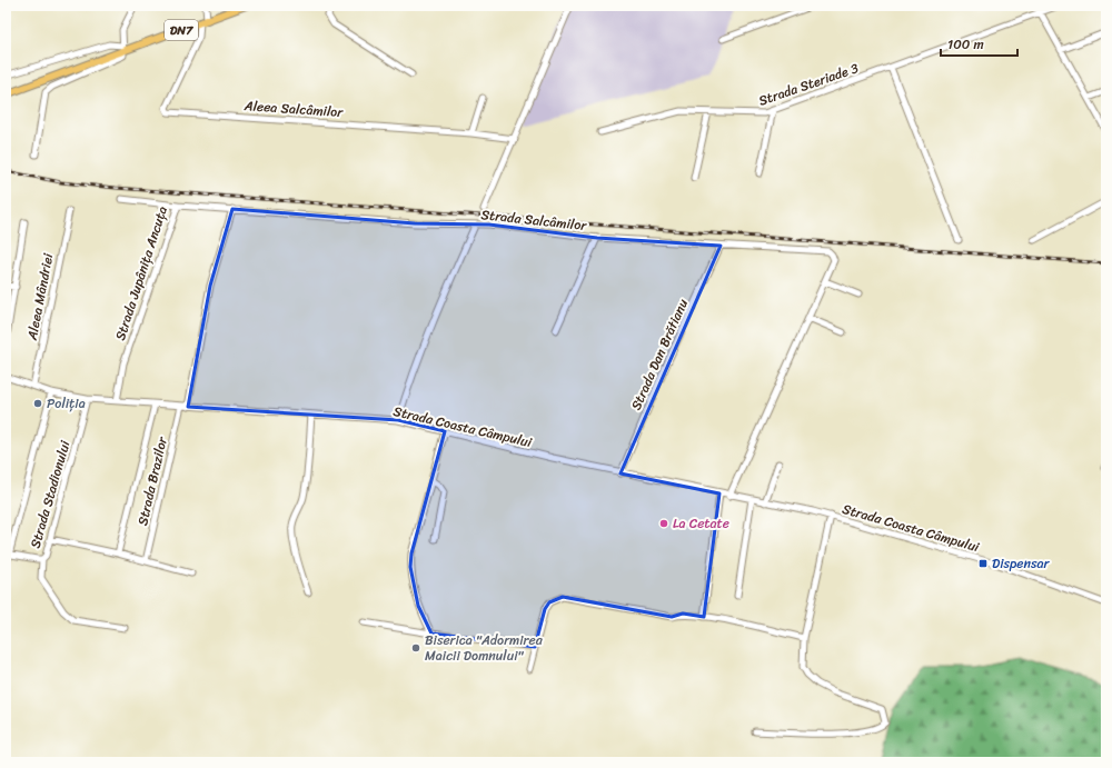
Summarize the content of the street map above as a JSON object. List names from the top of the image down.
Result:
{
  "streets": {
    "main road": ["DN7"],
    "street": [
      "Strada Steriade 3",
      "Aleea Salcâmilor",
      "Strada Salcâmilor",
      "Strada Jupânița Ancuța",
      "Aleea Mândriei",
      "Strada Dan Brătianu",
      "Strada Coasta Câmpului",
      "Strada Brazilor",
      "Strada Stadionului"
    ]
  },
  "crossings": [
    ["DN7", "Aleea Salcâmilor"],
    ["Strada Salcâmilor", "Strada Jupânița Ancuța"],
    ["Strada Salcâmilor", "Strada Dan Brătianu"],
    ["Strada Jupânița Ancuța", "Strada Coasta Câmpului"],
    ["Aleea Mândriei", "Strada Coasta Câmpului"],
    ["Strada Dan Brătianu", "Strada Coasta Câmpului"],
    ["Strada Coasta Câmpului", "Strada Brazilor"],
    ["Strada Coasta Câmpului", "Strada Stadionului"]
  ],
  "places": {
    "other": ["Poliția", "La Cetate", "Biserica \"Adormirea Maicii Domnului\""],
    "transit": ["Dispensar"]
  },
  "scale_bar": "100 m"
}
